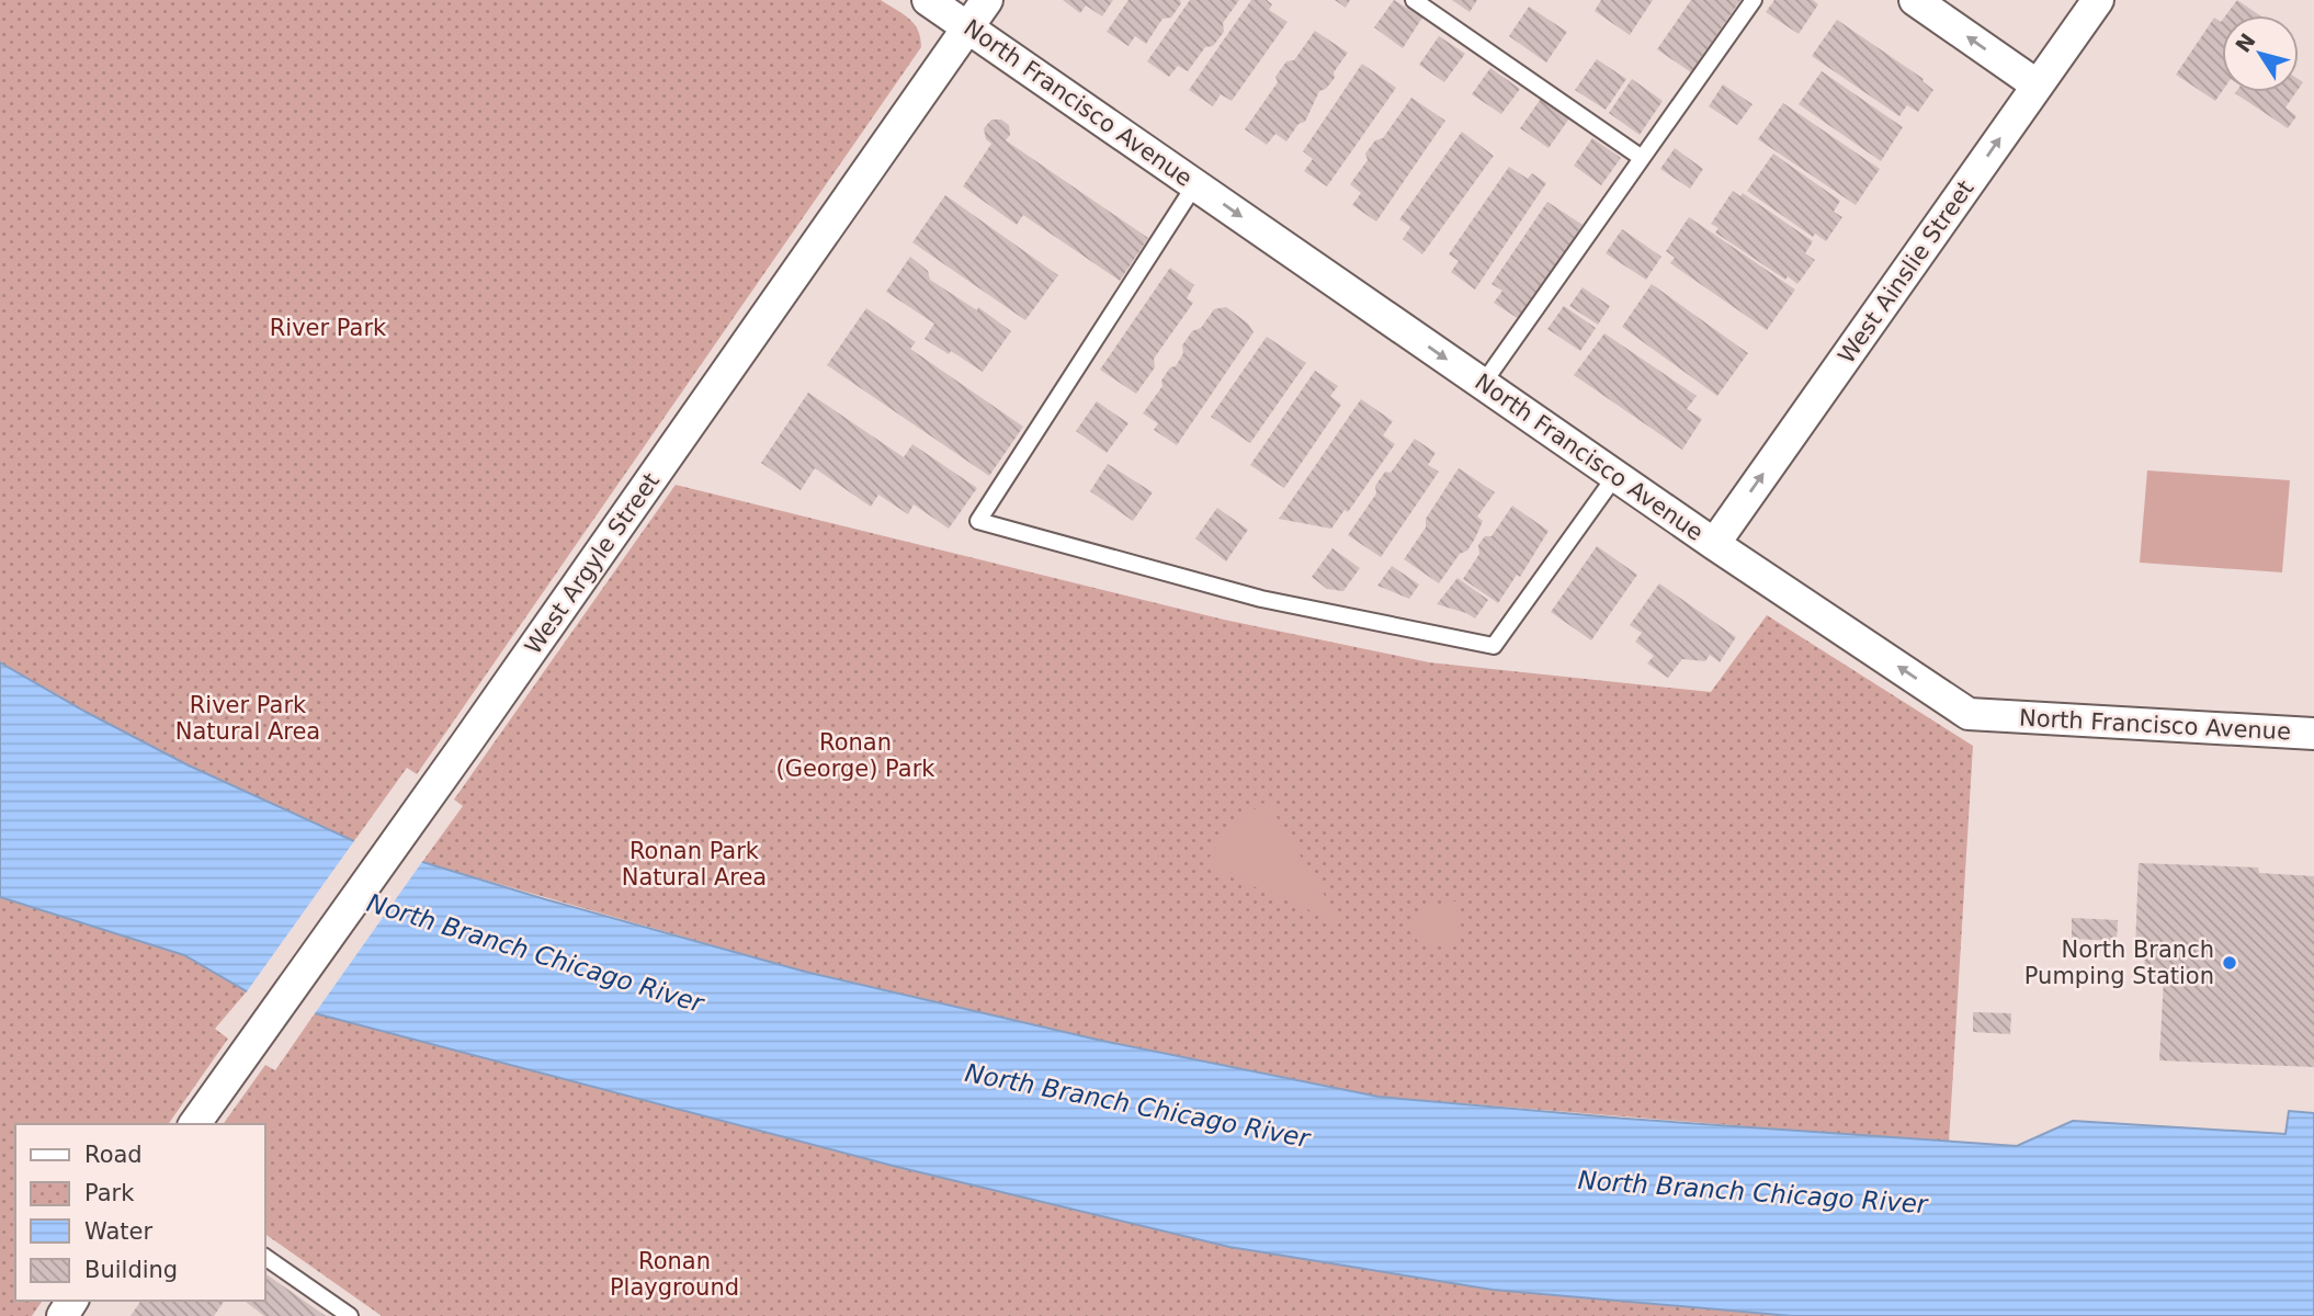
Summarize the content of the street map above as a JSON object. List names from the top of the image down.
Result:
{
  "streets": {
    "street": ["North Francisco Avenue", "West Ainslie Street", "West Argyle Street"]
  },
  "crossings": [
    ["North Francisco Avenue", "West Ainslie Street"],
    ["North Francisco Avenue", "West Argyle Street"]
  ],
  "one_way": ["West Ainslie Street"],
  "water": ["North Branch Chicago River"],
  "parks": [
    "River Park",
    "River Park Natural Area",
    "Ronan (George) Park",
    "Ronan Park Natural Area",
    "Ronan Playground"
  ],
  "places": ["North Branch Pumping Station"],
  "legend": [
    "Road",
    "Park",
    "Water",
    "Building"
  ],
  "north": "top left"
}
